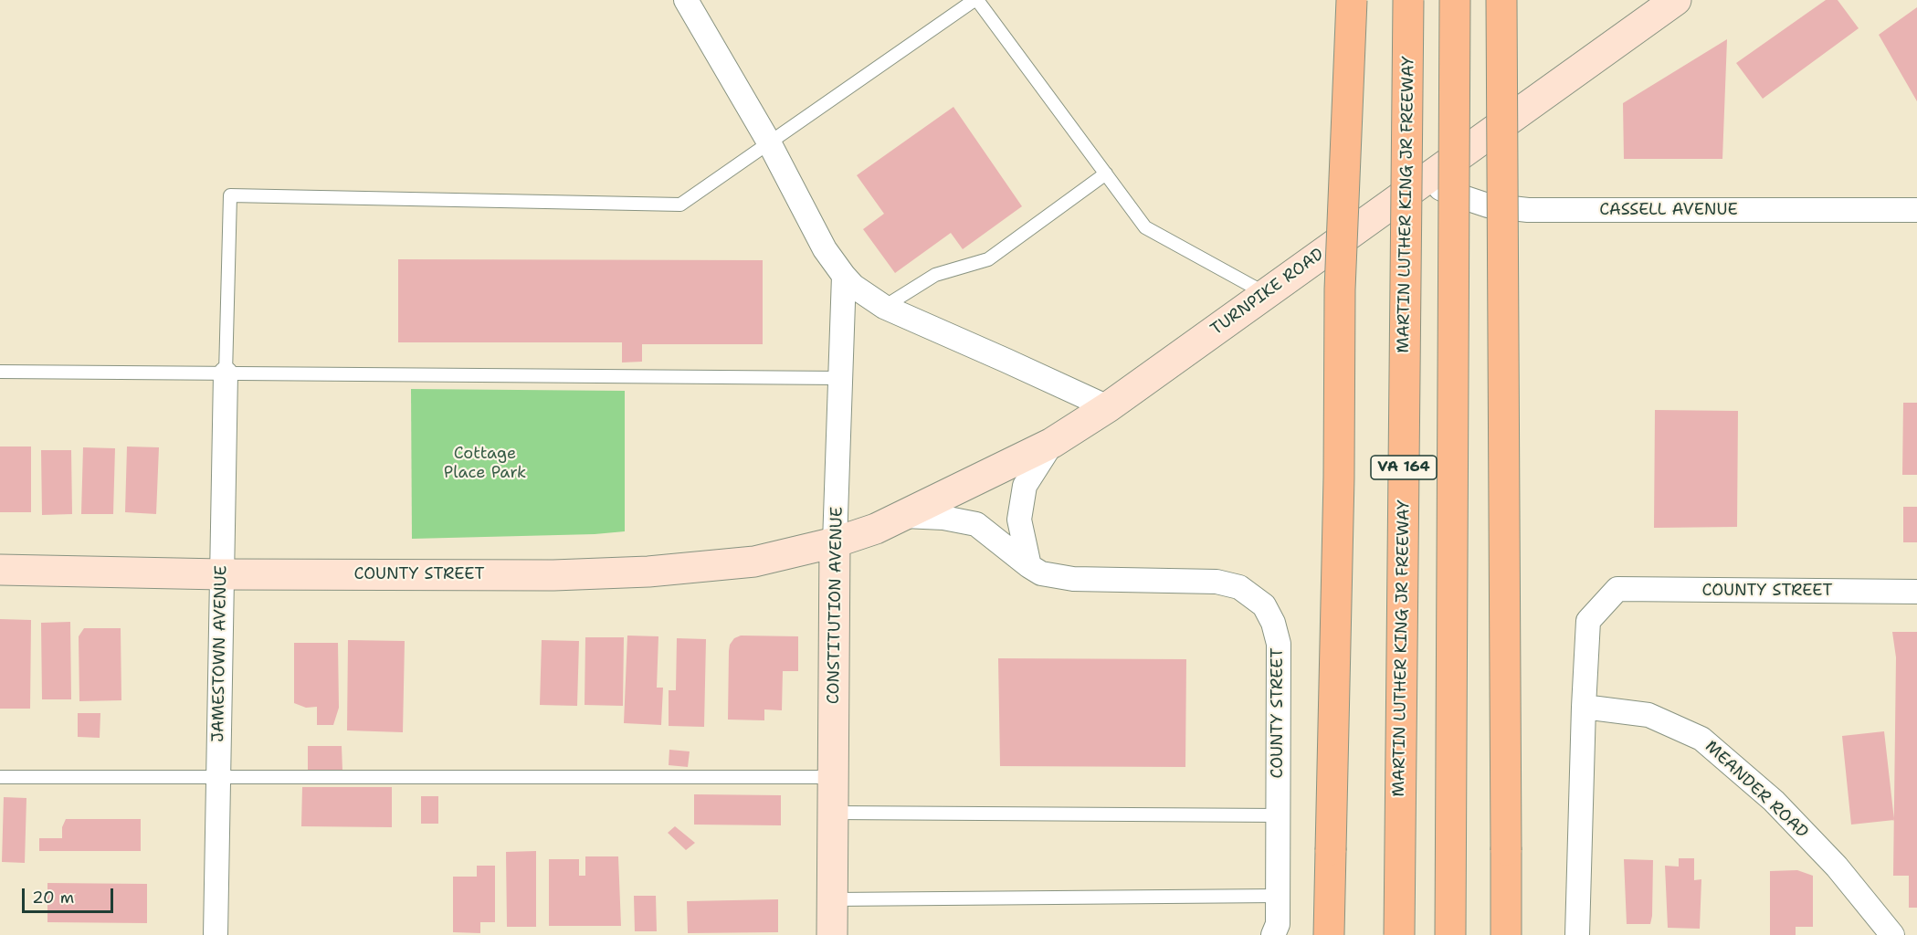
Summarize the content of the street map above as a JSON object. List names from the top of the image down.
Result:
{
  "streets": {
    "highway": ["MARTIN LUTHER KING JR FREEWAY", "VA 164"],
    "street": [
      "CASSELL AVENUE",
      "TURNPIKE ROAD",
      "COUNTY STREET",
      "CONSTITUTION AVENUE",
      "JAMESTOWN AVENUE",
      "MEANDER ROAD"
    ]
  },
  "crossings": [
    ["CASSELL AVENUE", "TURNPIKE ROAD"],
    ["TURNPIKE ROAD", "COUNTY STREET"],
    ["TURNPIKE ROAD", "CONSTITUTION AVENUE"],
    ["COUNTY STREET", "CONSTITUTION AVENUE"],
    ["COUNTY STREET", "JAMESTOWN AVENUE"],
    ["COUNTY STREET", "MEANDER ROAD"]
  ],
  "parks": ["Cottage Place Park"],
  "scale_bar": "20 m"
}
